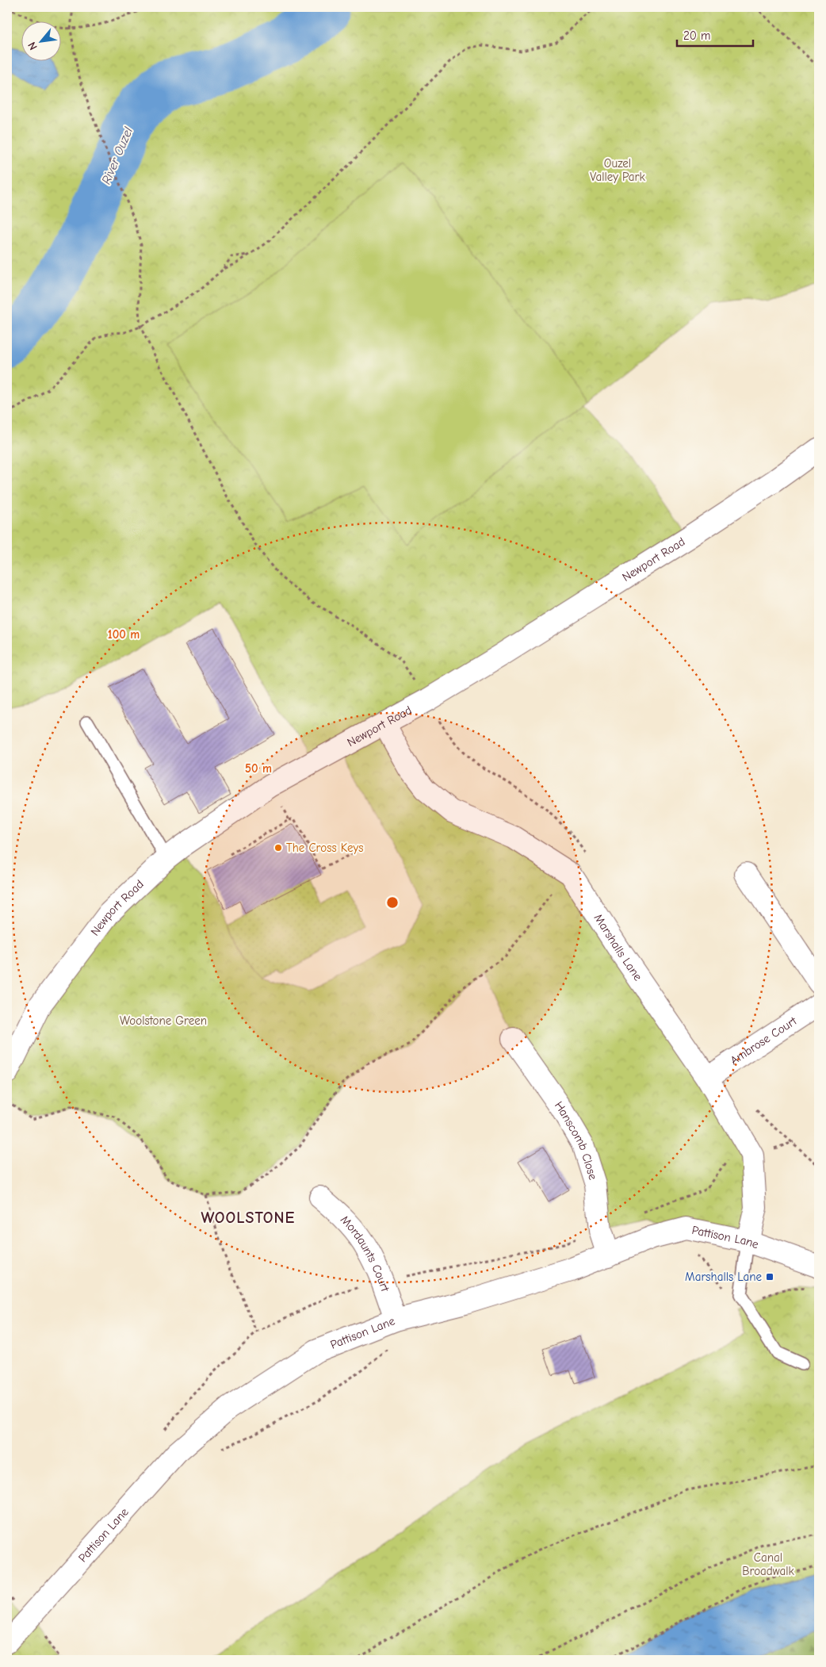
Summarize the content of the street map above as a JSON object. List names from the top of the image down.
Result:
{
  "streets": {
    "street": [
      "Newport Road",
      "Marshalls Lane",
      "Ambrose Court",
      "Hanscomb Close",
      "Pattison Lane",
      "Mordaunts Court"
    ]
  },
  "crossings": [
    ["Newport Road", "Marshalls Lane"],
    ["Marshalls Lane", "Ambrose Court"],
    ["Marshalls Lane", "Pattison Lane"],
    ["Hanscomb Close", "Pattison Lane"],
    ["Pattison Lane", "Mordaunts Court"]
  ],
  "districts": ["WOOLSTONE"],
  "water": ["River Ouzel"],
  "parks": ["Ouzel Valley Park", "Woolstone Green", "Canal Broadwalk"],
  "places": {
    "other": ["The Cross Keys"],
    "transit": ["Marshalls Lane"]
  },
  "scale_bar": "20 m",
  "north": "bottom left",
  "rings": ["100 m", "50 m"]
}
